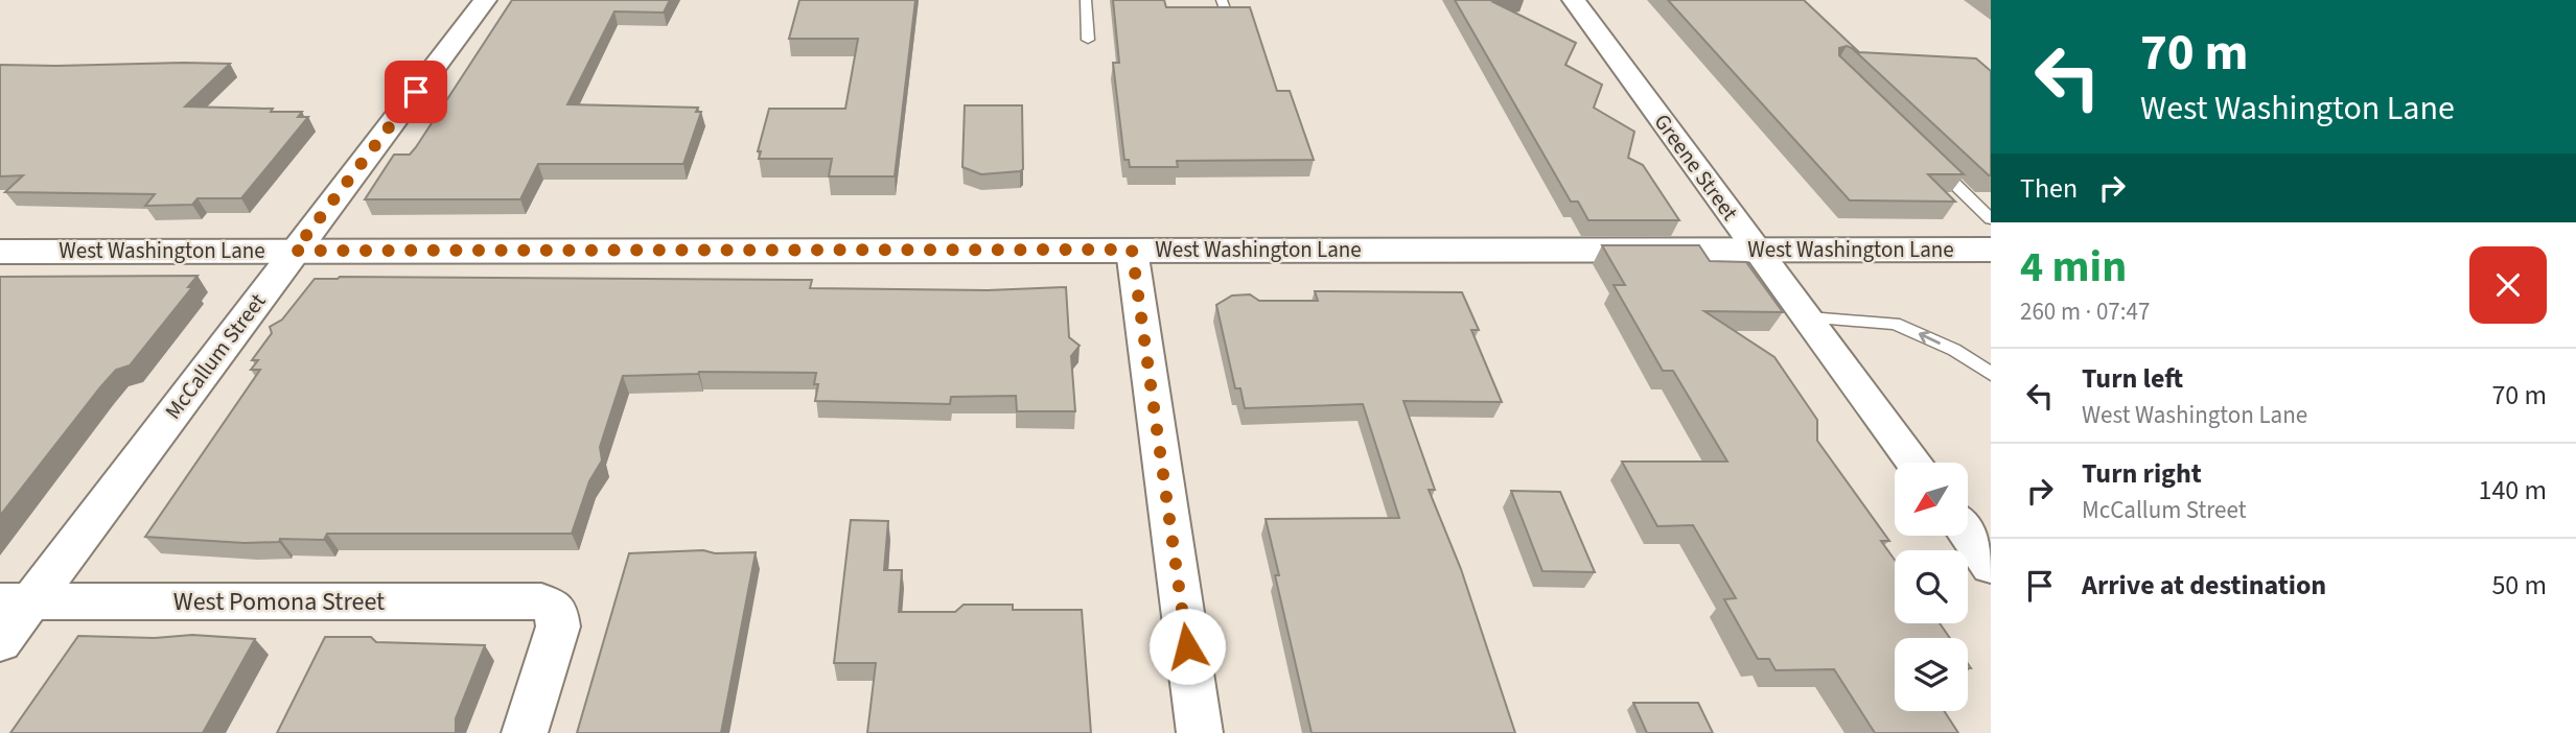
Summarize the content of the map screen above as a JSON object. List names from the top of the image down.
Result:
{
  "streets": {
    "main road": ["West Washington Lane"],
    "street": ["Greene Street", "McCallum Street", "West Pomona Street"]
  },
  "crossings": [
    ["Greene Street", "West Washington Lane"],
    ["West Washington Lane", "McCallum Street"],
    ["McCallum Street", "West Pomona Street"]
  ],
  "north": "bottom left",
  "page": {
    "turn": ["70 m", "West Washington Lane"],
    "then": "Then",
    "heading": ["4 min", "260 m · 07:47"],
    "list": [
      {
        "name": "Turn left",
        "note": "West Washington Lane",
        "value": "70 m"
      },
      {
        "name": "Turn right",
        "note": "McCallum Street",
        "value": "140 m"
      },
      {
        "name": "Arrive at destination",
        "value": "50 m"
      }
    ]
  }
}
